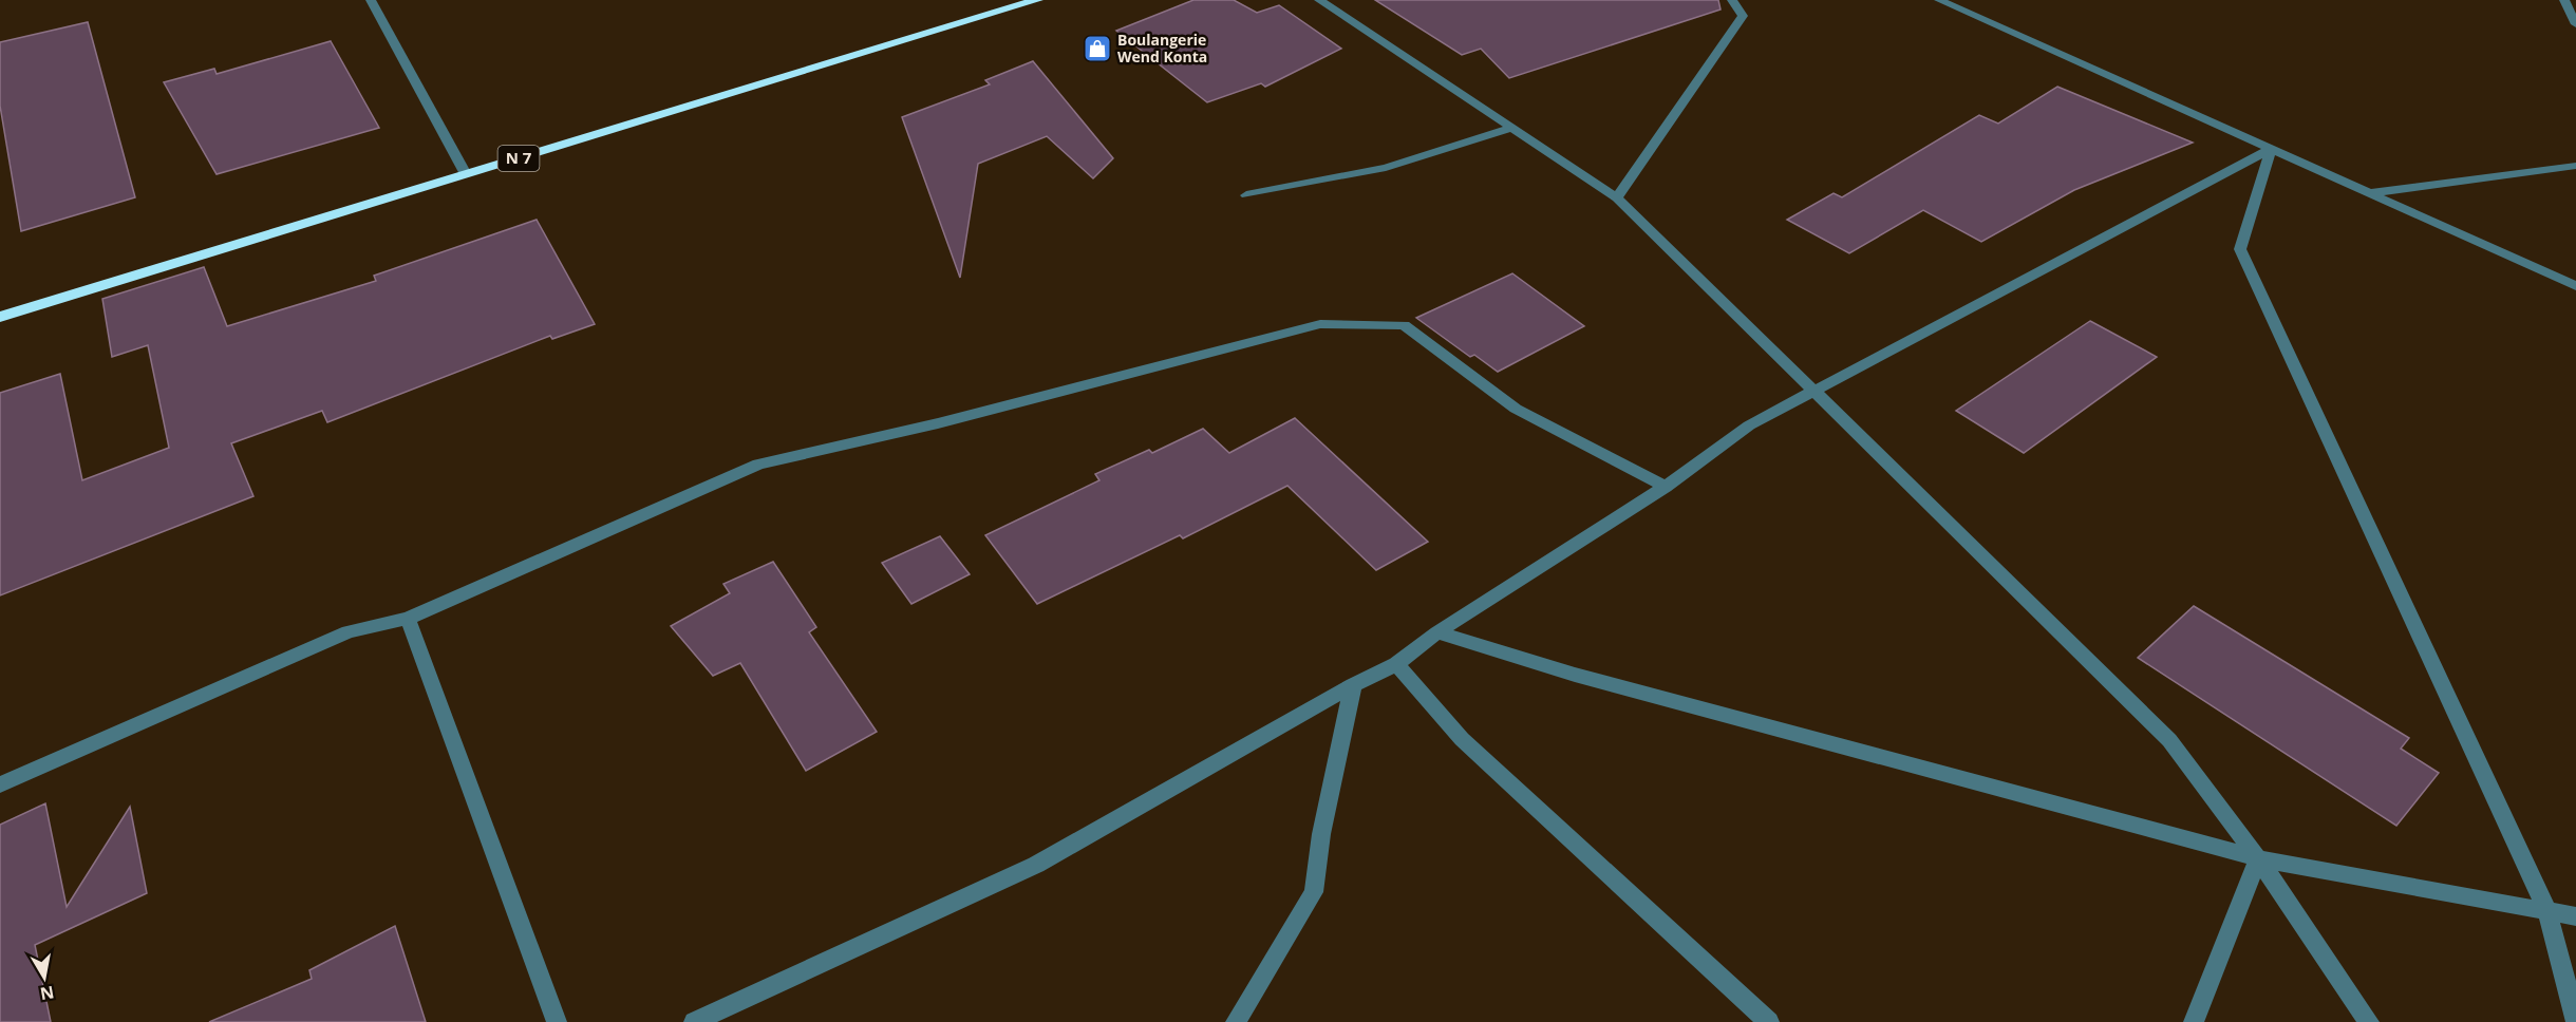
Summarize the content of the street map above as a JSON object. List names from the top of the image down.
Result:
{
  "streets": {
    "highway": ["N 7"]
  },
  "places": {
    "shop": ["Boulangerie Wend Konta"]
  },
  "north": "bottom"
}
